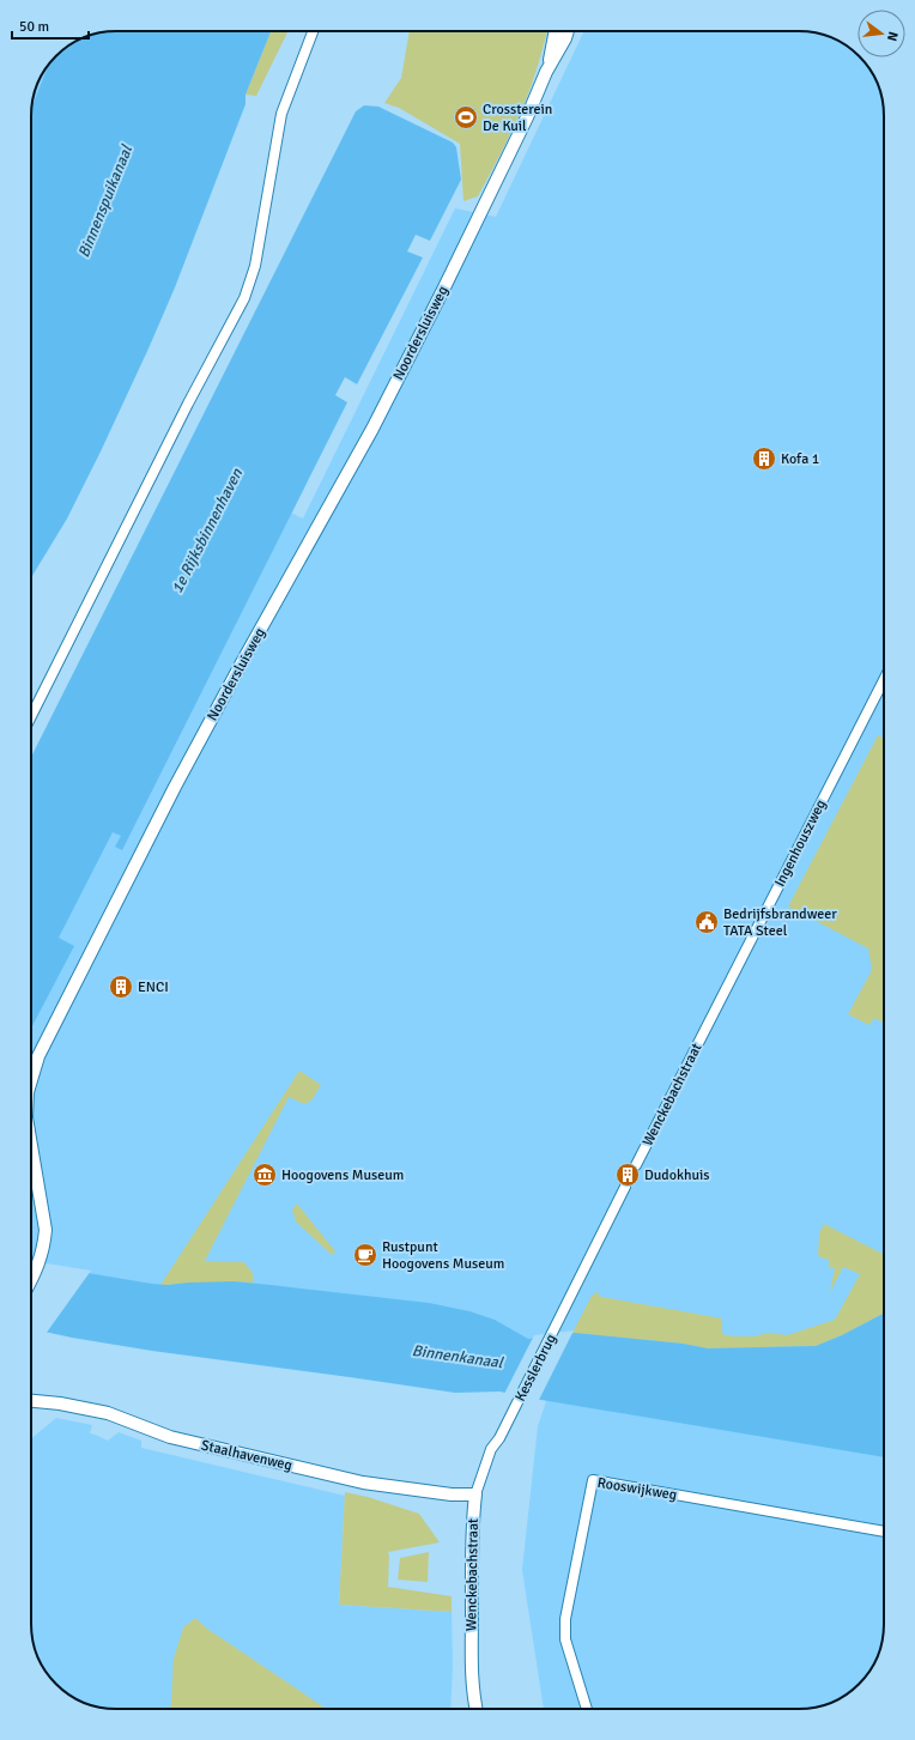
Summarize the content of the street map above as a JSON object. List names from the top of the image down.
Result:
{
  "streets": {
    "street": [
      "Noordersluisweg",
      "Ingenhouszweg",
      "Wenckebachstraat",
      "Kesslerbrug",
      "Staalhavenweg",
      "Rooswijkweg"
    ]
  },
  "crossings": [
    ["Ingenhouszweg", "Wenckebachstraat"],
    ["Wenckebachstraat", "Kesslerbrug"],
    ["Wenckebachstraat", "Staalhavenweg"]
  ],
  "water": ["Binnenspuikanaal", "1e Rijksbinnenhaven", "Binnenkanaal"],
  "places": {
    "sports": ["Crossterein De Kuil"],
    "building": ["Kofa 1", "ENCI", "Dudokhuis"],
    "public building": ["Bedrijfsbrandweer TATA Steel"],
    "museum": ["Hoogovens Museum"],
    "cafe": ["Rustpunt Hoogovens Museum"]
  },
  "scale_bar": "50 m",
  "north": "right"
}
